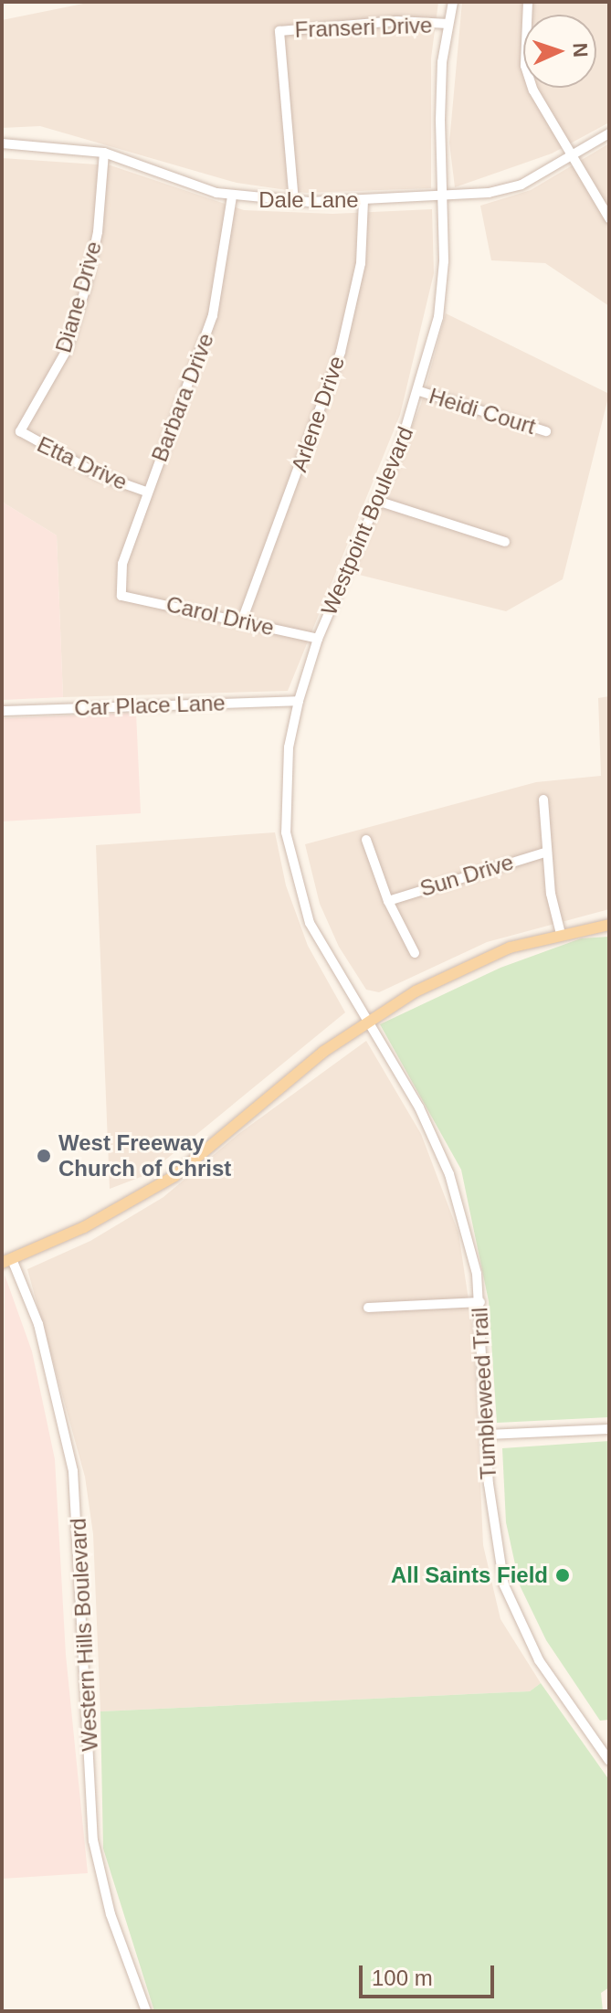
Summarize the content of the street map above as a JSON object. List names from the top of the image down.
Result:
{
  "streets": {
    "street": [
      "Franseri Drive",
      "Dale Lane",
      "Diane Drive",
      "Barbara Drive",
      "Heidi Court",
      "Arlene Drive",
      "Etta Drive",
      "Westpoint Boulevard",
      "Carol Drive",
      "Car Place Lane",
      "Sun Drive",
      "Tumbleweed Trail",
      "Western Hills Boulevard"
    ]
  },
  "crossings": [
    ["Franseri Drive", "Dale Lane"],
    ["Franseri Drive", "Westpoint Boulevard"],
    ["Dale Lane", "Diane Drive"],
    ["Dale Lane", "Barbara Drive"],
    ["Dale Lane", "Arlene Drive"],
    ["Dale Lane", "Westpoint Boulevard"],
    ["Diane Drive", "Etta Drive"],
    ["Barbara Drive", "Etta Drive"],
    ["Barbara Drive", "Carol Drive"],
    ["Heidi Court", "Westpoint Boulevard"],
    ["Arlene Drive", "Carol Drive"],
    ["Westpoint Boulevard", "Carol Drive"],
    ["Westpoint Boulevard", "Car Place Lane"],
    ["Westpoint Boulevard", "Tumbleweed Trail"]
  ],
  "places": ["West Freeway Church of Christ", "All Saints Field"],
  "scale_bar": "100 m",
  "north": "right"
}
